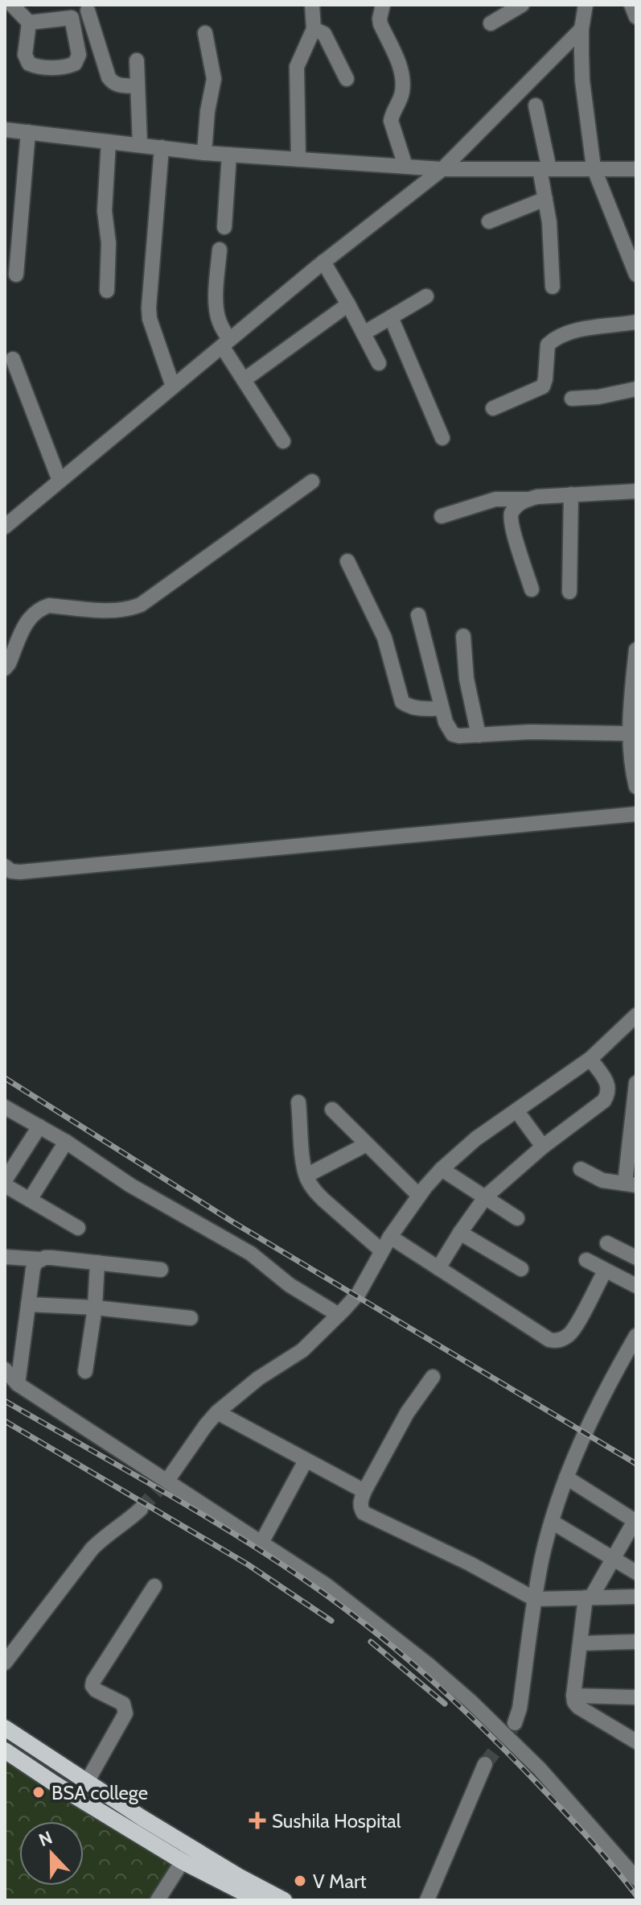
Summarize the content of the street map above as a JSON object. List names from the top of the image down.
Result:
{
  "places": {
    "other": ["BSA college", "V Mart"],
    "health": ["Sushila Hospital"]
  },
  "north": "top"
}
